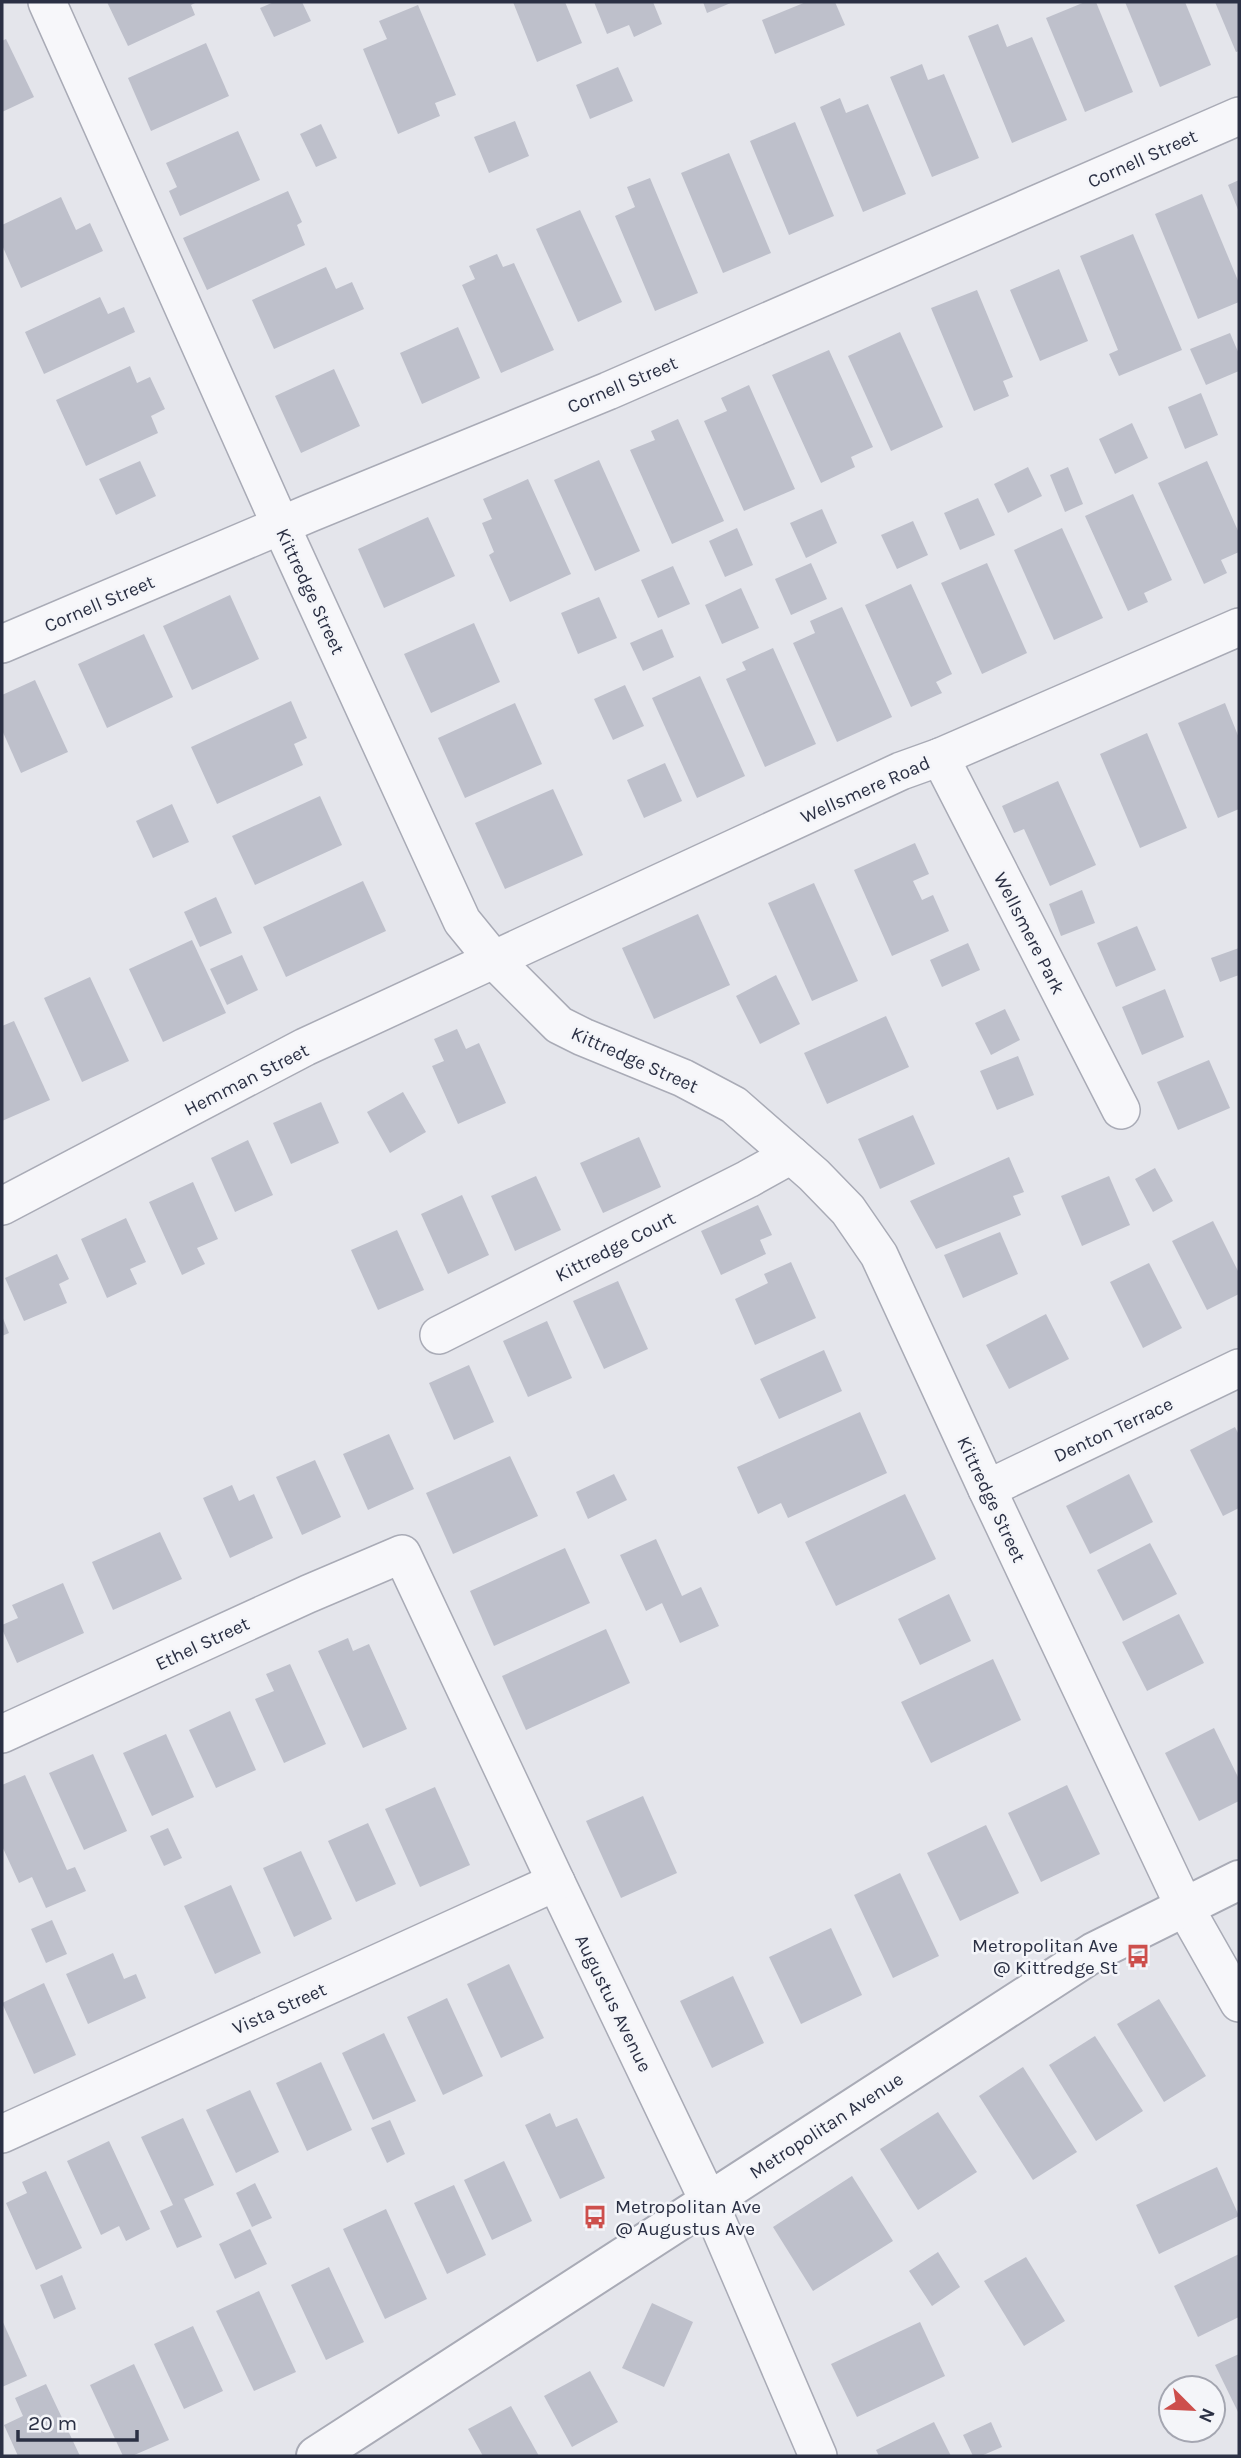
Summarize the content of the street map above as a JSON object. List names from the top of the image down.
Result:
{
  "streets": {
    "street": [
      "Cornell Street",
      "Kittredge Street",
      "Wellsmere Road",
      "Wellsmere Park",
      "Hemman Street",
      "Kittredge Court",
      "Denton Terrace",
      "Ethel Street",
      "Augustus Avenue",
      "Vista Street",
      "Metropolitan Avenue"
    ]
  },
  "crossings": [
    ["Cornell Street", "Kittredge Street"],
    ["Kittredge Street", "Wellsmere Road"],
    ["Kittredge Street", "Hemman Street"],
    ["Kittredge Street", "Kittredge Court"],
    ["Kittredge Street", "Denton Terrace"],
    ["Kittredge Street", "Metropolitan Avenue"],
    ["Wellsmere Road", "Wellsmere Park"],
    ["Wellsmere Road", "Hemman Street"],
    ["Ethel Street", "Augustus Avenue"],
    ["Augustus Avenue", "Vista Street"],
    ["Augustus Avenue", "Metropolitan Avenue"]
  ],
  "places": {
    "bus stop": ["Metropolitan Ave @ Kittredge St", "Metropolitan Ave @ Augustus Ave"]
  },
  "scale_bar": "20 m",
  "north": "bottom right"
}
